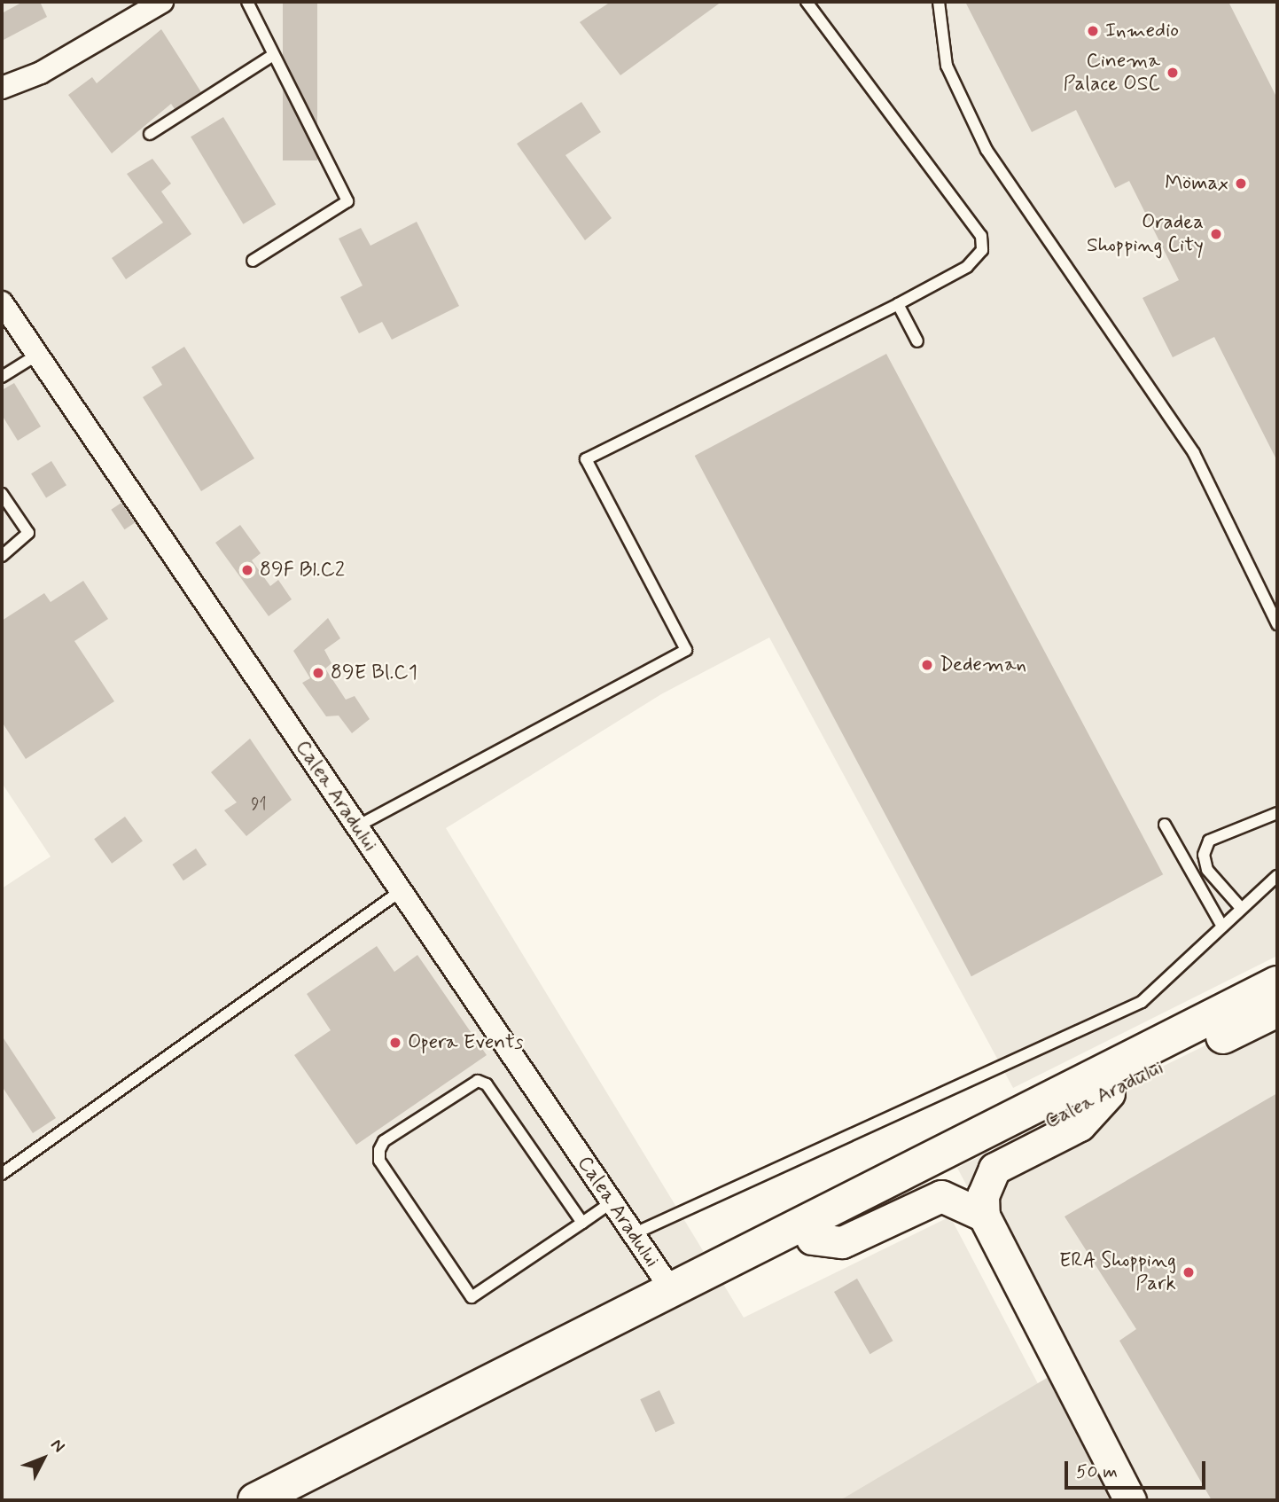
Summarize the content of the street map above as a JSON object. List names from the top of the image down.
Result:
{
  "streets": {
    "highway": ["Calea Aradului"]
  },
  "places": [
    "Inmedio",
    "Cinema Palace OSC",
    "Mömax",
    "Oradea Shopping City",
    "89F Bl.C2",
    "Dedeman",
    "89E Bl.C1",
    "Opera Events",
    "ERA Shopping Park"
  ],
  "house_numbers": ["91"],
  "scale_bar": "50 m",
  "north": "top right"
}
